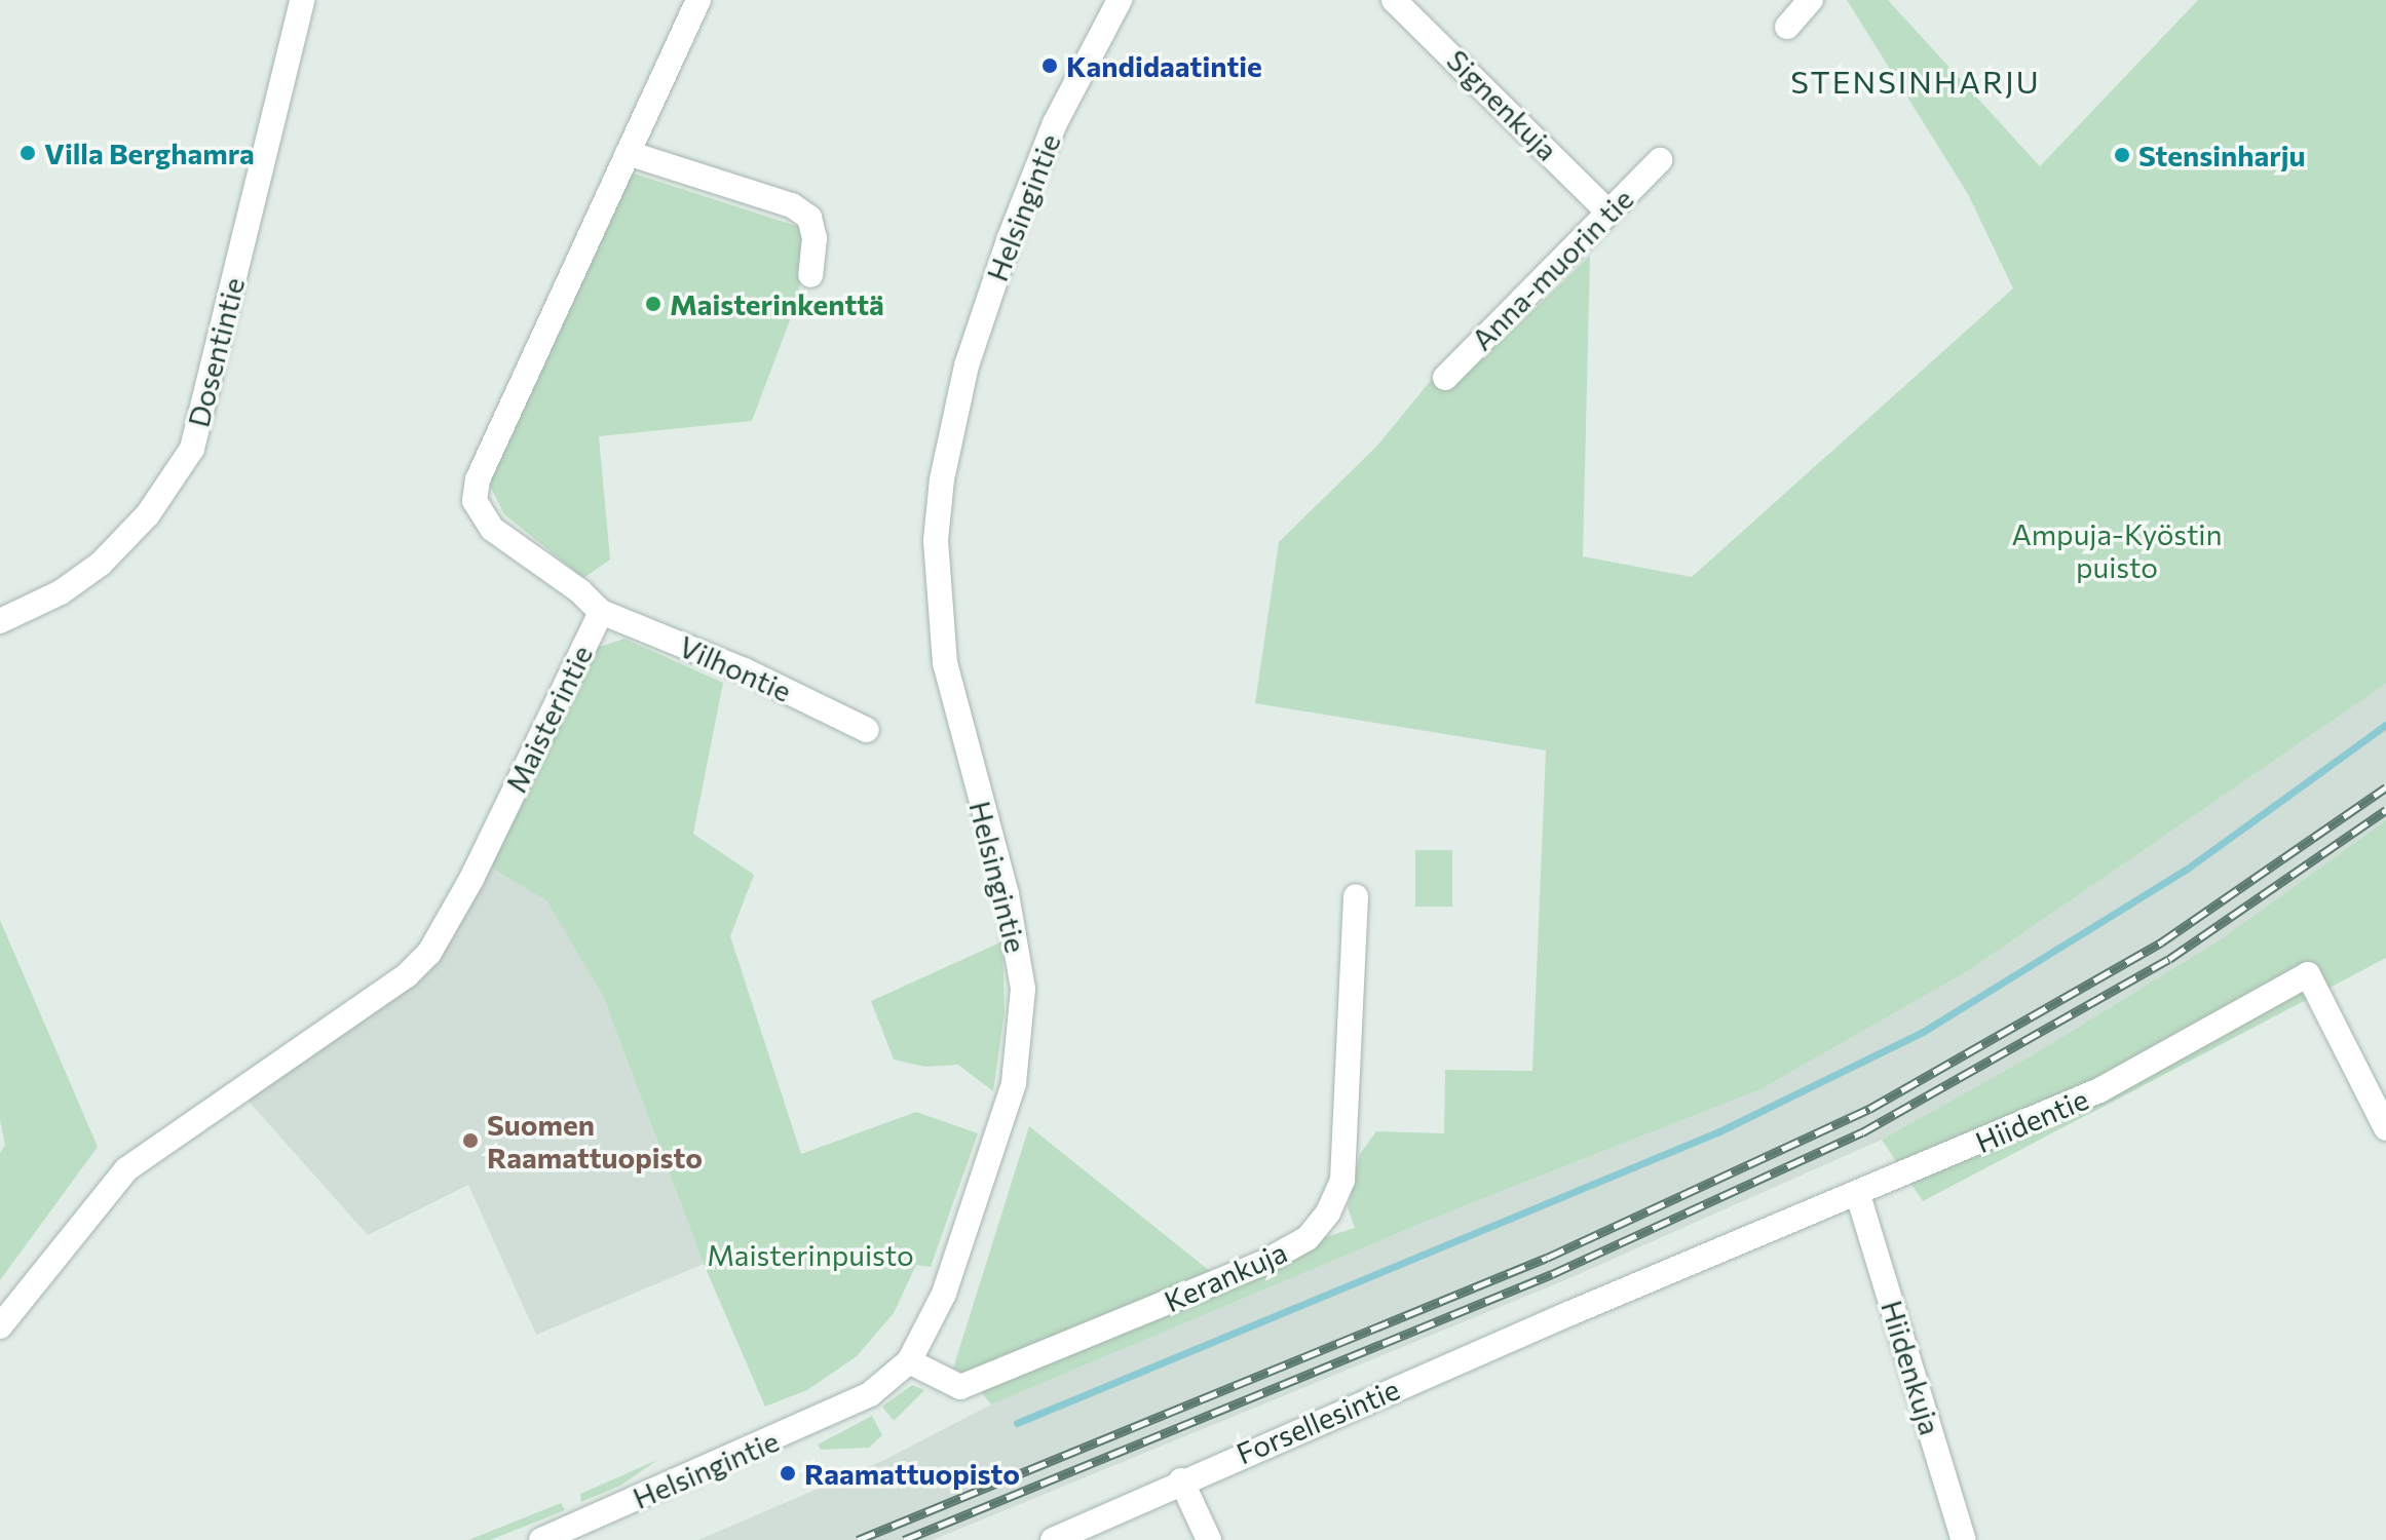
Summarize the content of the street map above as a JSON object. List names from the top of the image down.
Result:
{
  "streets": {
    "street": [
      "Signenkuja",
      "Helsingintie",
      "Anna-muorin tie",
      "Dosentintie",
      "Vilhontie",
      "Maisterintie",
      "Hiidentie",
      "Kerankuja",
      "Hiidenkuja",
      "Forsellesintie"
    ]
  },
  "crossings": [
    ["Signenkuja", "Anna-muorin tie"],
    ["Helsingintie", "Kerankuja"],
    ["Vilhontie", "Maisterintie"],
    ["Hiidentie", "Hiidenkuja"],
    ["Hiidentie", "Forsellesintie"]
  ],
  "districts": ["STENSINHARJU"],
  "parks": ["Ampuja-Kyöstin puisto", "Maisterinpuisto"],
  "places": [
    "Kandidaatintie",
    "Villa Berghamra",
    "Stensinharju",
    "Maisterinkenttä",
    "Suomen Raamattuopisto",
    "Raamattuopisto"
  ]
}
